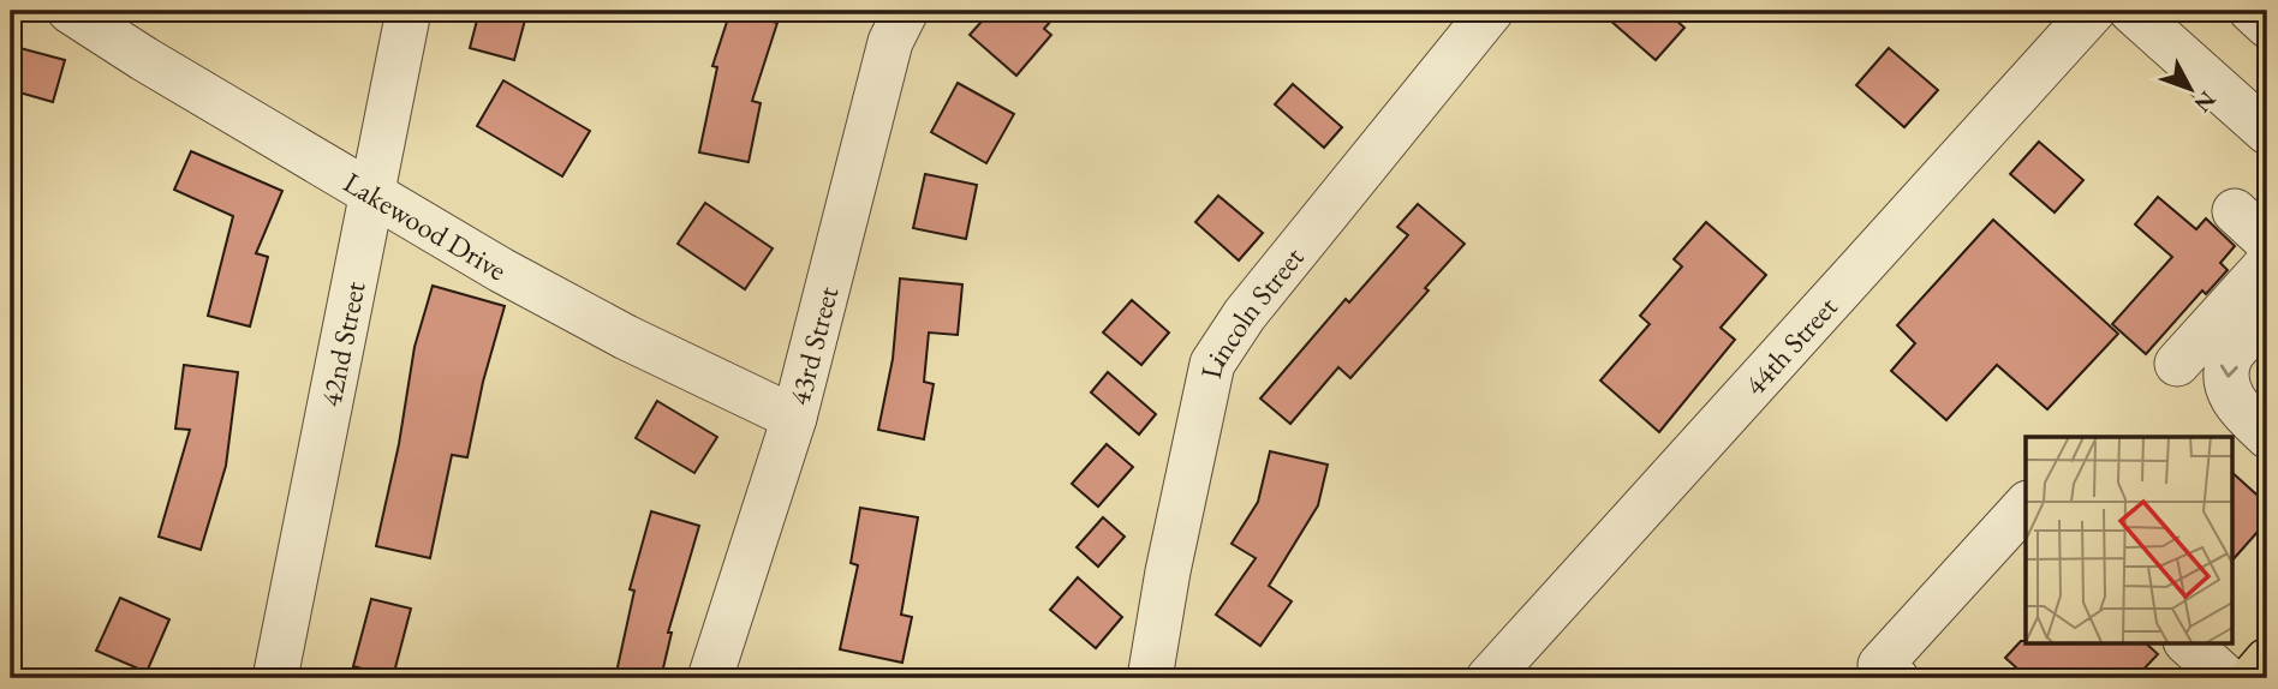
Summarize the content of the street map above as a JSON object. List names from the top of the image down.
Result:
{
  "streets": {
    "street": [
      "Lakewood Drive",
      "Lincoln Street",
      "42nd Street",
      "44th Street",
      "43rd Street"
    ]
  },
  "crossings": [
    ["Lakewood Drive", "42nd Street"],
    ["Lakewood Drive", "43rd Street"]
  ],
  "north": "bottom right"
}
